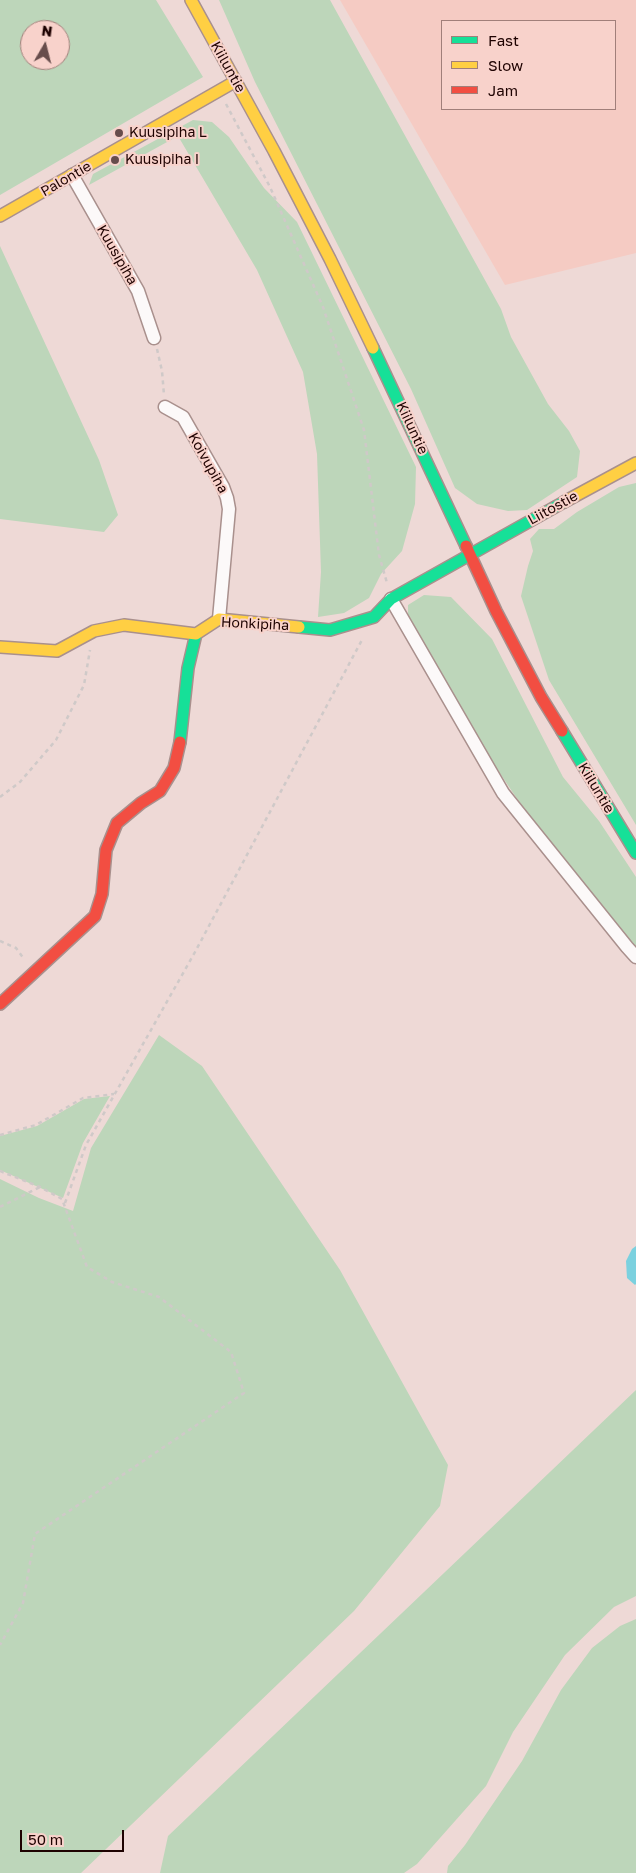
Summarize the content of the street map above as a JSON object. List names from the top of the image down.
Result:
{
  "streets": {
    "street": [
      "Kiiluntie",
      "Palontie",
      "Kuusipiha",
      "Koivupiha",
      "Liitostie",
      "Honkipiha"
    ]
  },
  "crossings": [
    ["Kiiluntie", "Palontie"],
    ["Kiiluntie", "Liitostie"],
    ["Palontie", "Kuusipiha"],
    ["Koivupiha", "Honkipiha"]
  ],
  "places": ["Kuusipiha L", "Kuusipiha I"],
  "legend": ["Fast", "Slow", "Jam"],
  "scale_bar": "50 m",
  "north": "top"
}
